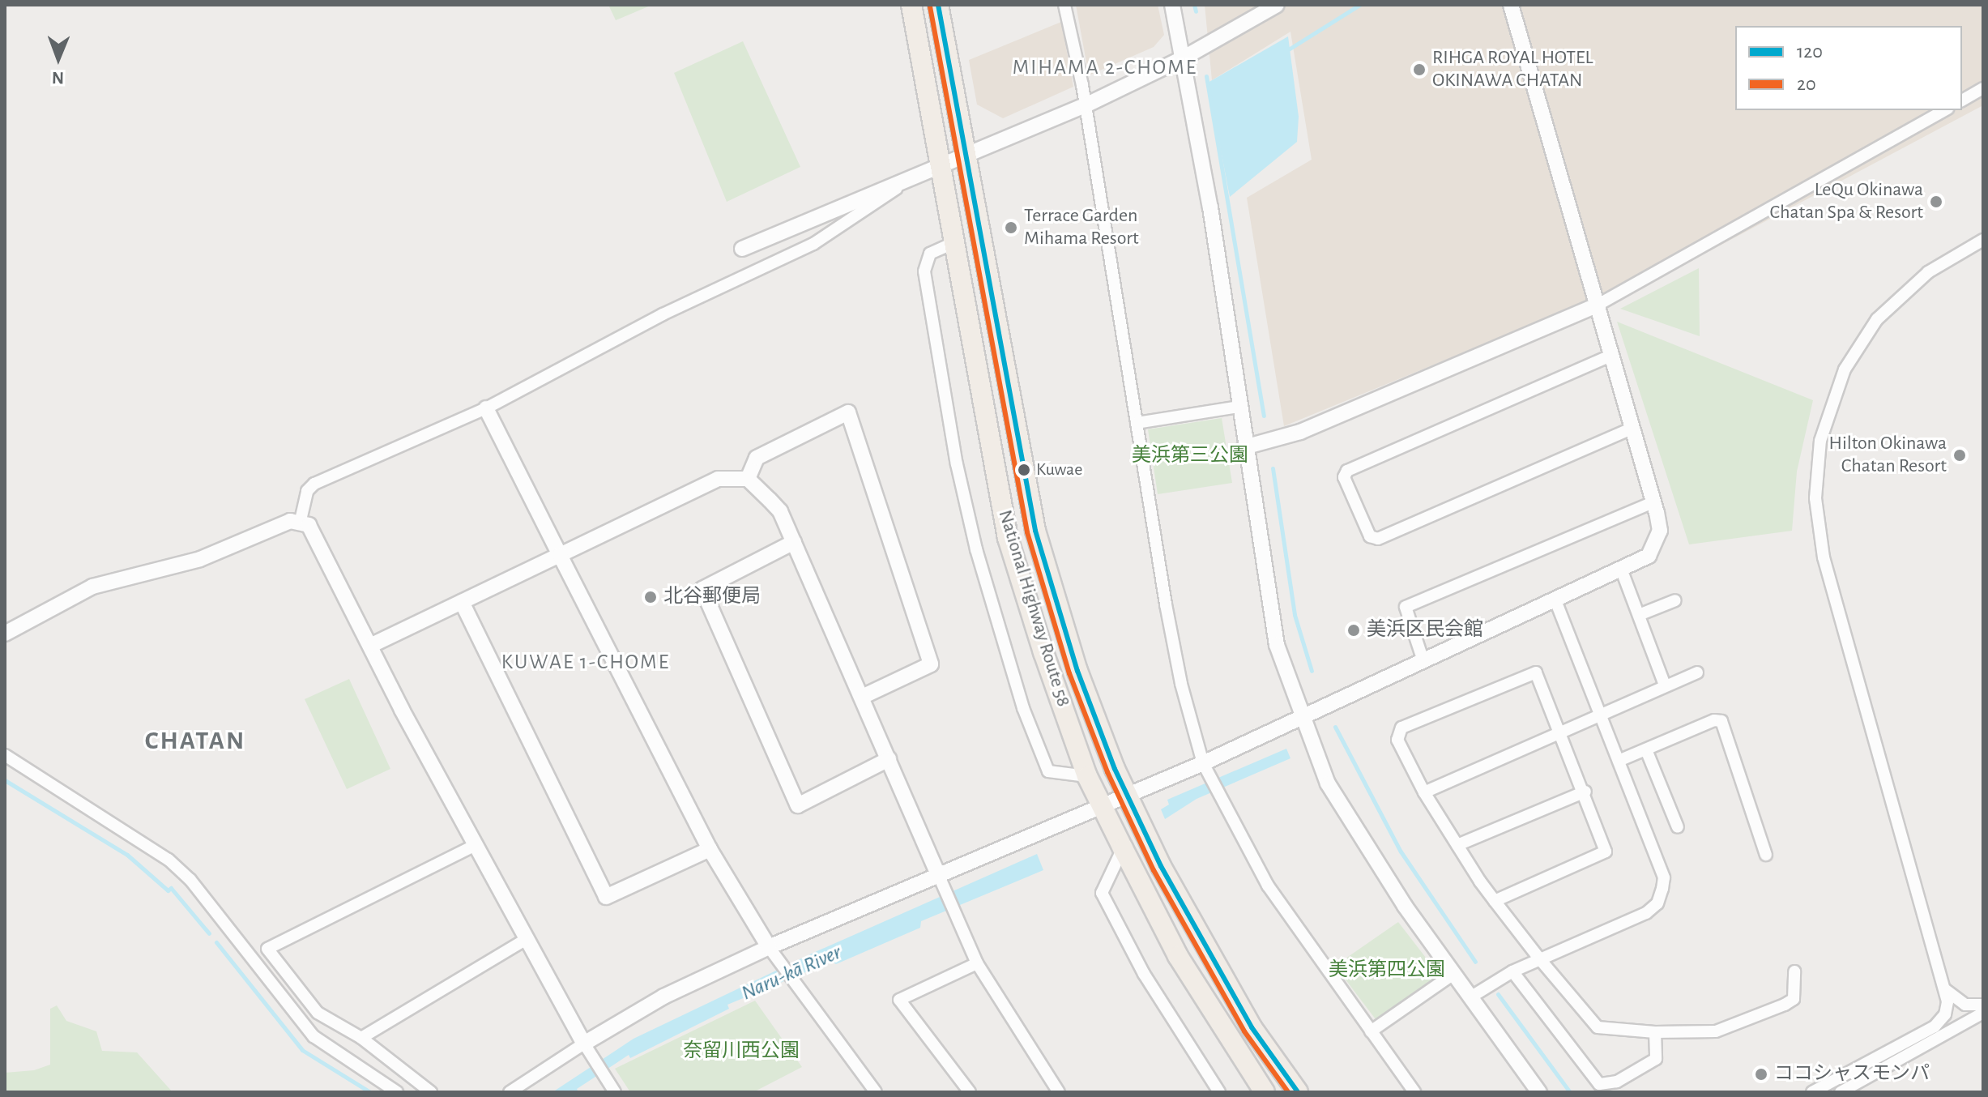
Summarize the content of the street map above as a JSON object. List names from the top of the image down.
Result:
{
  "streets": {
    "highway": ["National Highway Route 58"]
  },
  "districts": ["MIHAMA 2-CHOME", "KUWAE 1-CHOME", "CHATAN"],
  "water": ["Naru-kā River"],
  "parks": ["美浜第三公園", "美浜第四公園", "奈留川西公園"],
  "places": [
    "RIHGA ROYAL HOTEL OKINAWA CHATAN",
    "LeQu Okinawa Chatan Spa & Resort",
    "Terrace Garden Mihama Resort",
    "Hilton Okinawa Chatan Resort",
    "Kuwae",
    "北谷郵便局",
    "美浜区民会館",
    "ココシャスモンパ"
  ],
  "lines": ["transit line 120", "transit line 20"],
  "legend": ["120", "20"],
  "north": "bottom"
}
